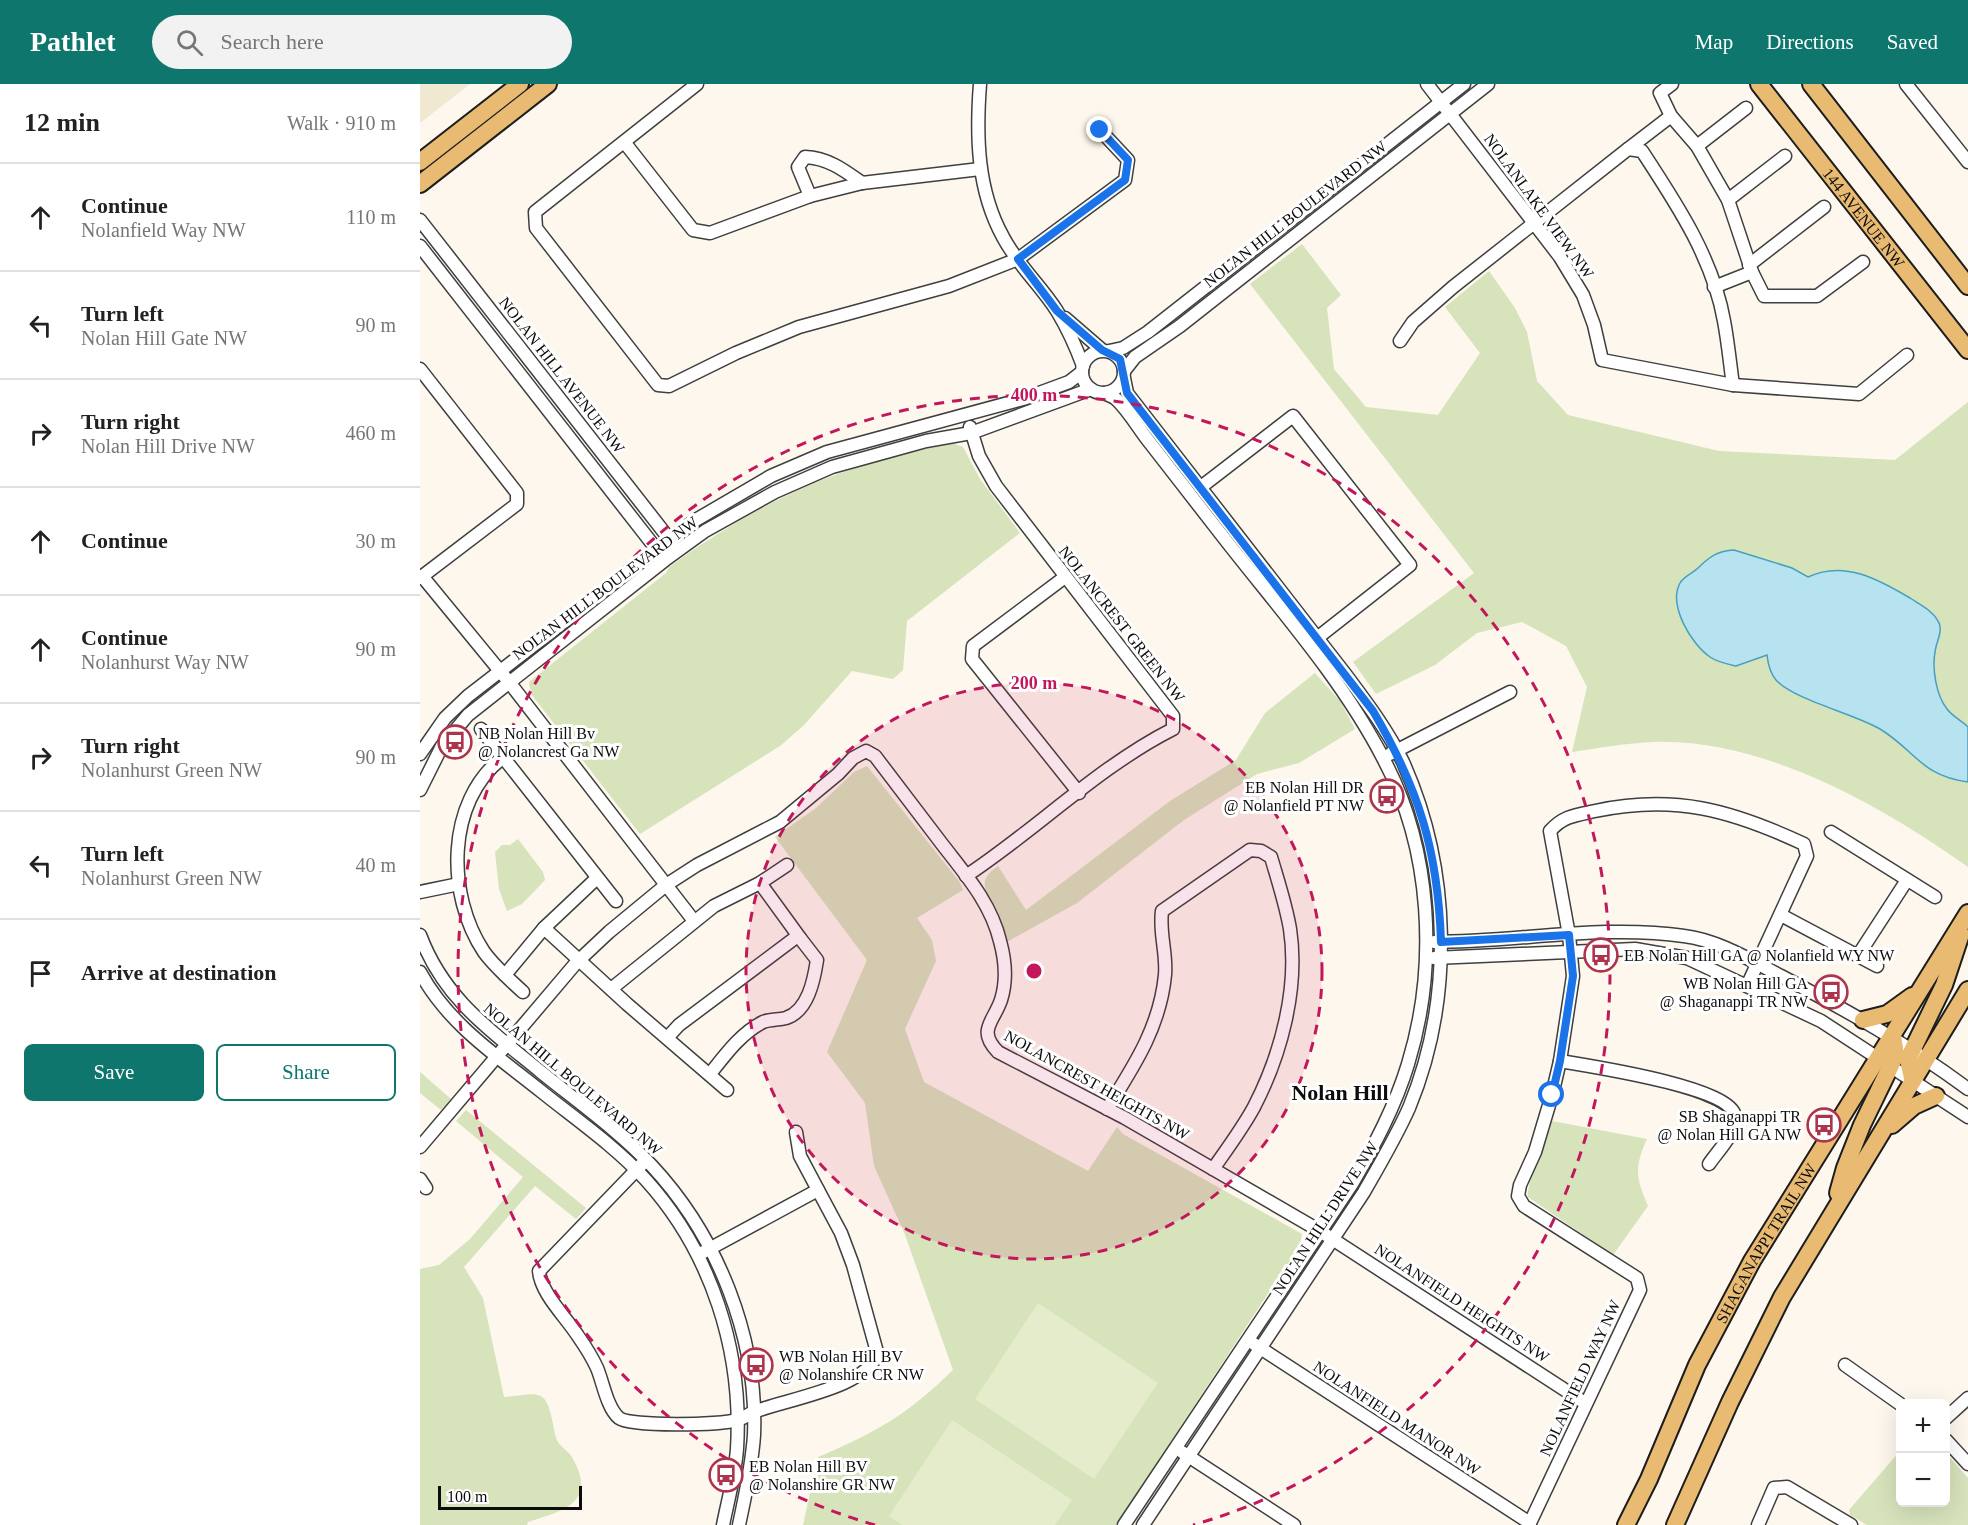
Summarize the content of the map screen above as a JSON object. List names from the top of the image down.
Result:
{
  "streets": {
    "main road": ["144 AVENUE NW", "SHAGANAPPI TRAIL NW"],
    "street": [
      "NOLANLAKE VIEW NW",
      "NOLAN HILL BOULEVARD NW",
      "NOLAN HILL AVENUE NW",
      "NOLANCREST GREEN NW",
      "NOLANCREST HEIGHTS NW",
      "NOLAN HILL DRIVE NW",
      "NOLANFIELD HEIGHTS NW",
      "NOLANFIELD WAY NW",
      "NOLANFIELD MANOR NW"
    ]
  },
  "crossings": [
    ["NOLANLAKE VIEW NW", "NOLAN HILL BOULEVARD NW"],
    ["NOLAN HILL BOULEVARD NW", "NOLAN HILL AVENUE NW"],
    ["NOLAN HILL BOULEVARD NW", "NOLANCREST GREEN NW"],
    ["NOLAN HILL BOULEVARD NW", "NOLANCREST HEIGHTS NW"],
    ["NOLAN HILL BOULEVARD NW", "NOLAN HILL DRIVE NW"],
    ["NOLANCREST GREEN NW", "NOLANCREST HEIGHTS NW"],
    ["NOLANCREST HEIGHTS NW", "NOLAN HILL DRIVE NW"],
    ["NOLANCREST HEIGHTS NW", "NOLANFIELD HEIGHTS NW"],
    ["NOLAN HILL DRIVE NW", "NOLANFIELD HEIGHTS NW"],
    ["NOLAN HILL DRIVE NW", "NOLANFIELD MANOR NW"],
    ["NOLANFIELD HEIGHTS NW", "NOLANFIELD WAY NW"],
    ["NOLANFIELD WAY NW", "NOLANFIELD MANOR NW"]
  ],
  "districts": ["Nolan Hill"],
  "places": {
    "bus stop": [
      "NB Nolan Hill Bv @ Nolancrest Ga NW",
      "EB Nolan Hill DR @ Nolanfield PT NW",
      "EB Nolan Hill GA @ Nolanfield WY NW",
      "WB Nolan Hill GA @ Shaganappi TR NW",
      "SB Shaganappi TR @ Nolan Hill GA NW",
      "WB Nolan Hill BV @ Nolanshire CR NW",
      "EB Nolan Hill BV @ Nolanshire GR NW"
    ]
  },
  "scale_bar": "100 m",
  "page": {
    "header": "Pathlet",
    "search": "Search here",
    "nav": ["Map", "Directions", "Saved"],
    "heading": ["12 min", "Walk · 910 m"],
    "list": [
      ["Continue", "Nolanfield Way NW", "110 m"],
      ["Turn left", "Nolan Hill Gate NW", "90 m"],
      ["Turn right", "Nolan Hill Drive NW", "460 m"],
      ["Continue", "30 m"],
      ["Continue", "Nolanhurst Way NW", "90 m"],
      ["Turn right", "Nolanhurst Green NW", "90 m"],
      ["Turn left", "Nolanhurst Green NW", "40 m"],
      "Arrive at destination"
    ],
    "buttons": ["Save", "Share"],
    "map_buttons": ["+", "−"],
    "scale": "100 m"
  },
  "rings": ["400 m", "200 m"]
}
